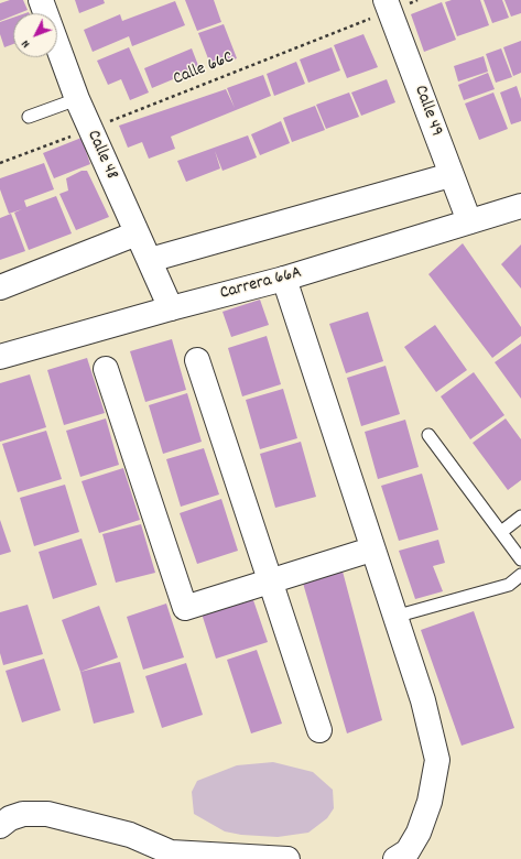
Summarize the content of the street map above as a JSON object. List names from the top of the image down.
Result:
{
  "streets": {
    "street": ["Calle 49", "Calle 48", "Carrera 66A"],
    "path": ["Calle 66C"]
  },
  "crossings": [
    ["Calle 66C", "Calle 49"],
    ["Calle 66C", "Calle 48"],
    ["Calle 49", "Carrera 66A"],
    ["Calle 48", "Carrera 66A"]
  ],
  "north": "bottom left"
}
